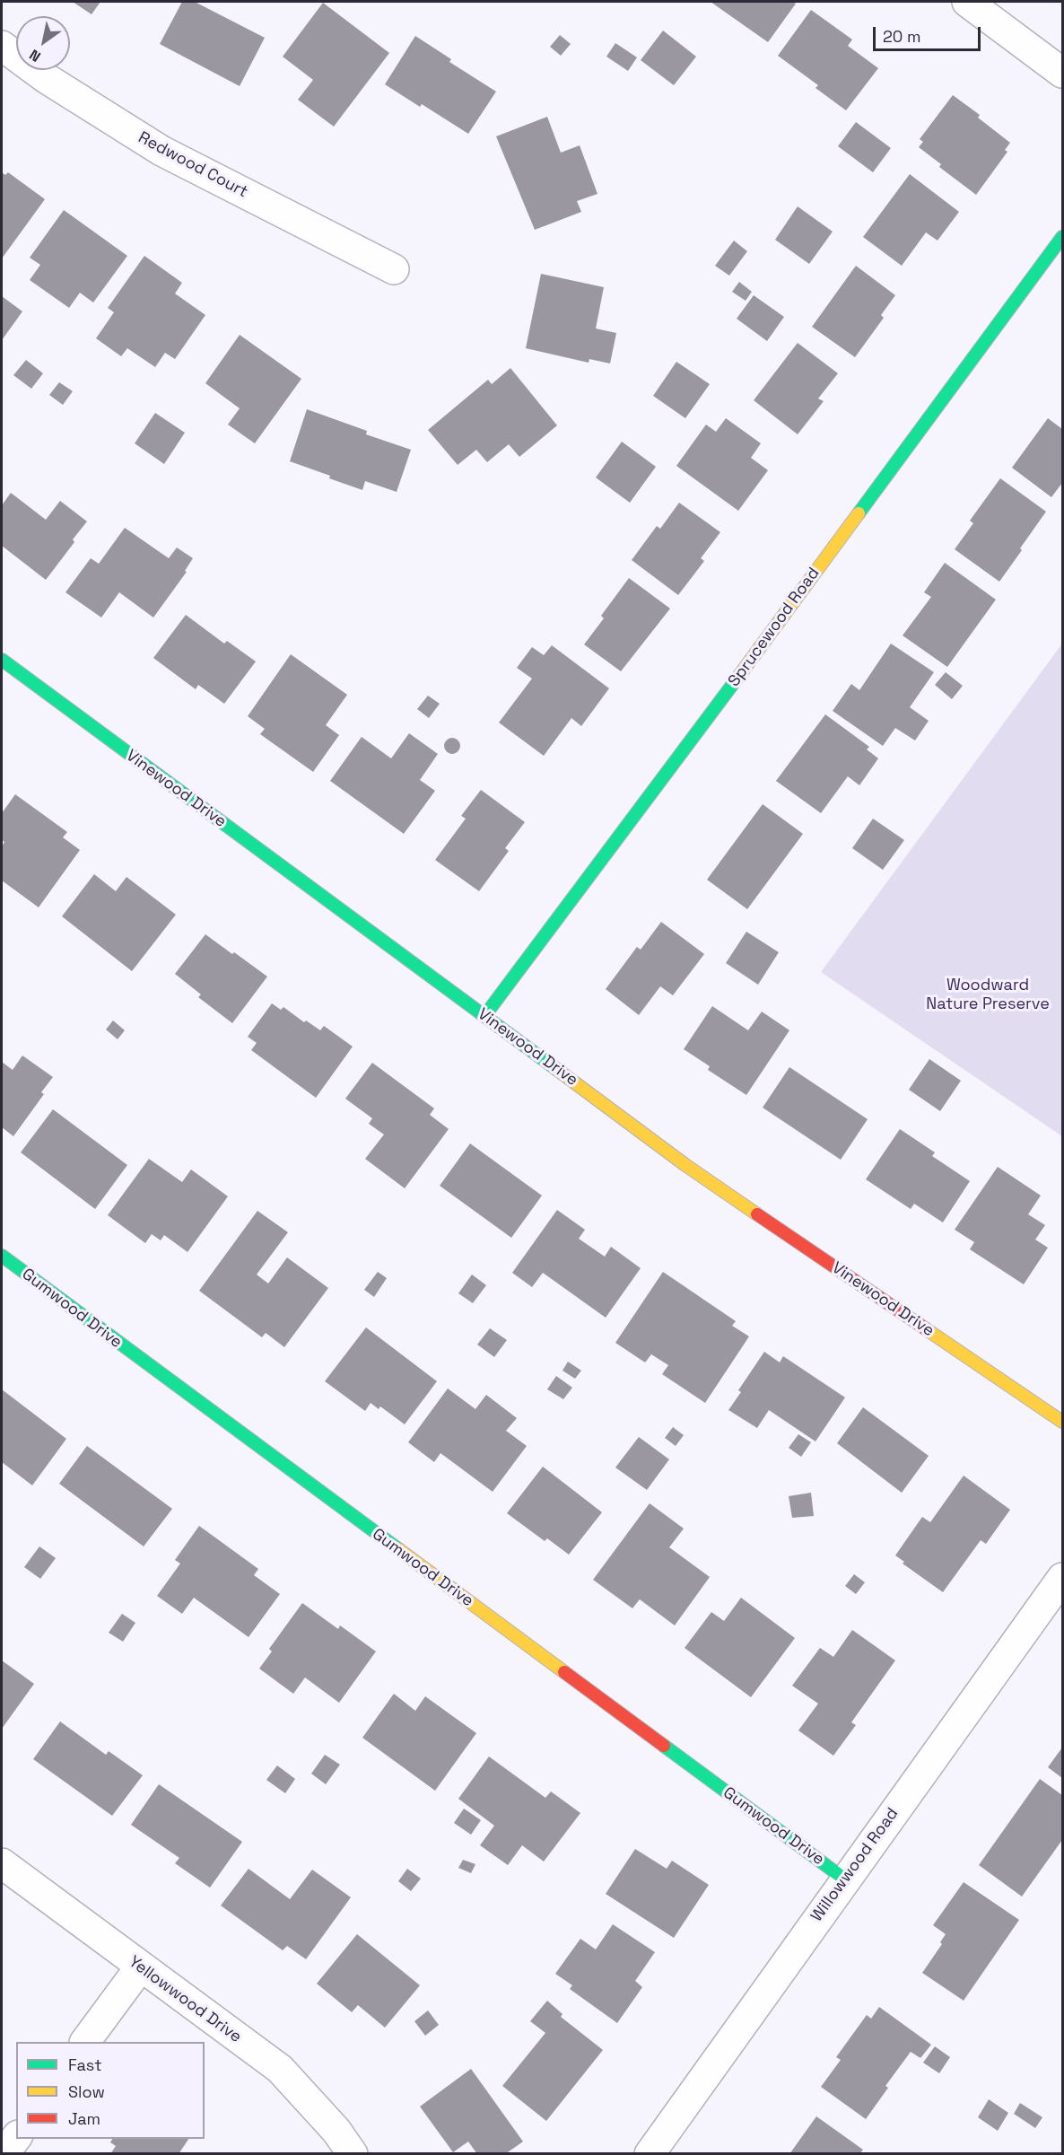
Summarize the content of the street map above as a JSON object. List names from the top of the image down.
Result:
{
  "streets": {
    "street": [
      "Redwood Court",
      "Sprucewood Road",
      "Vinewood Drive",
      "Gumwood Drive",
      "Willowwood Road",
      "Yellowwood Drive"
    ]
  },
  "crossings": [
    ["Sprucewood Road", "Vinewood Drive"],
    ["Gumwood Drive", "Willowwood Road"]
  ],
  "parks": ["Woodward Nature Preserve"],
  "legend": ["Fast", "Slow", "Jam"],
  "scale_bar": "20 m",
  "north": "bottom left"
}
